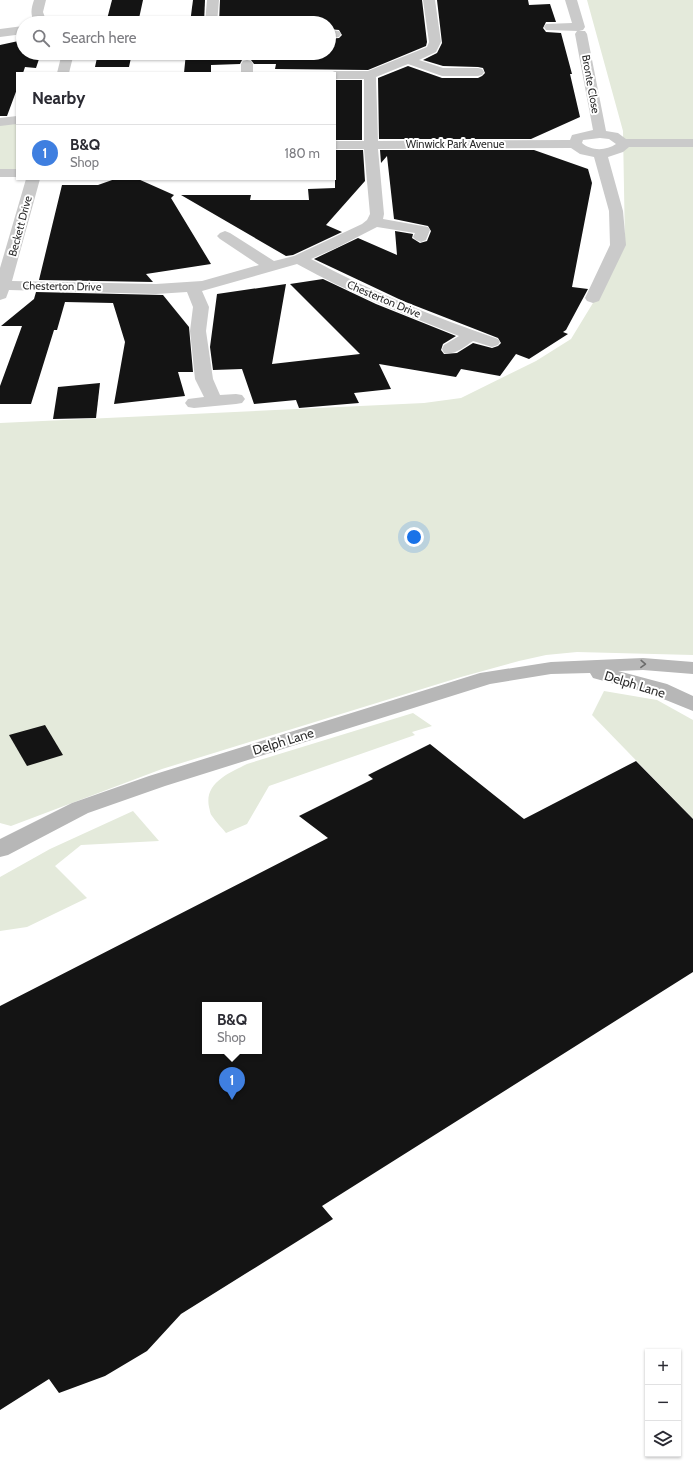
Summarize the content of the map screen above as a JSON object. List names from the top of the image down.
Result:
{
  "streets": {
    "street": [
      "Bronte Close",
      "Winwick Park Avenue",
      "Beckett Drive",
      "Chesterton Drive",
      "Delph Lane"
    ]
  },
  "crossings": [
    ["Beckett Drive", "Chesterton Drive"]
  ],
  "page": {
    "search": "Search here",
    "heading": "Nearby",
    "list": [
      {
        "mark": "1",
        "name": "B&Q",
        "note": "Shop",
        "value": "180 m"
      }
    ],
    "popup": ["B&Q", "Shop"],
    "pins": "1",
    "map_buttons": ["+", "−"]
  }
}
